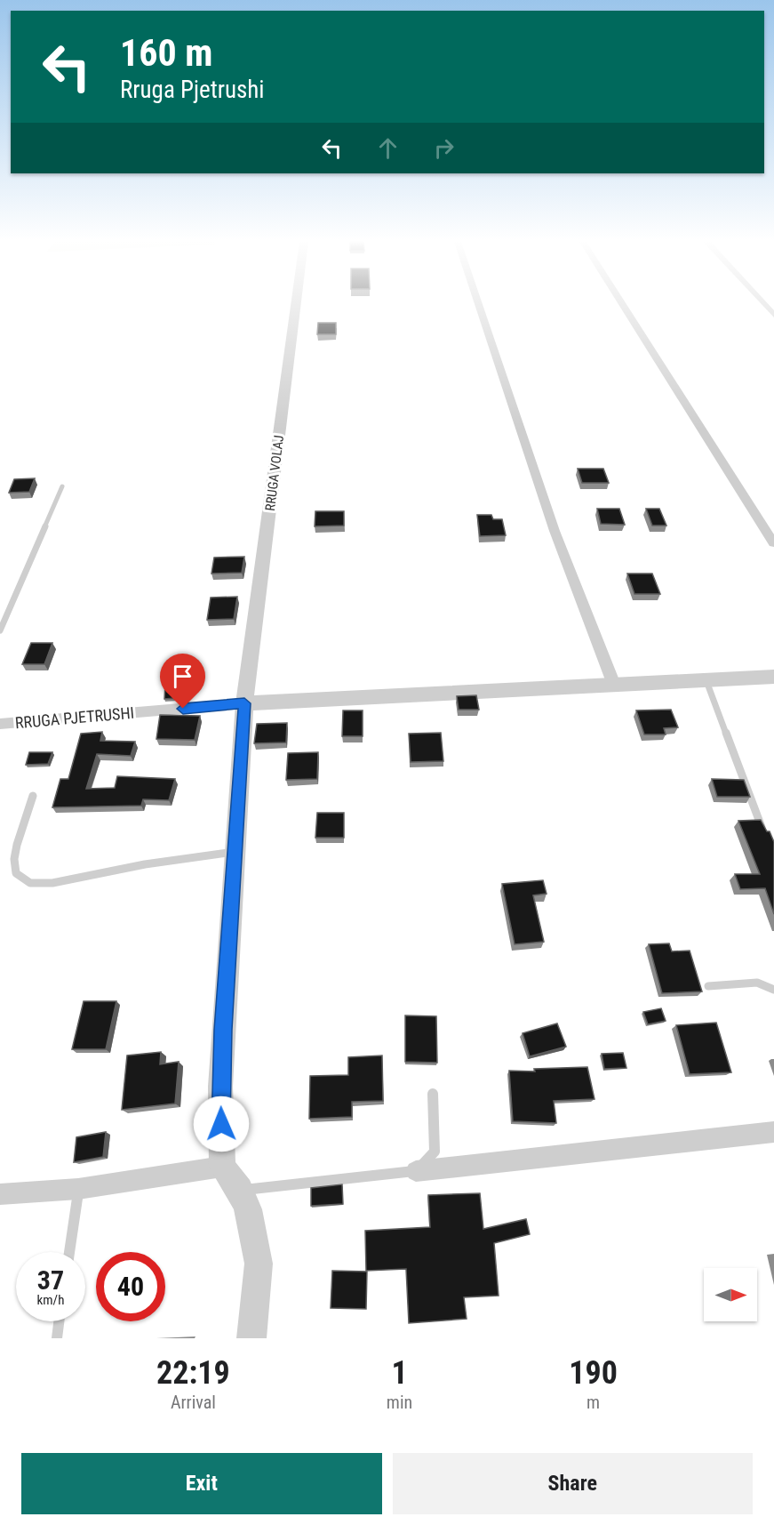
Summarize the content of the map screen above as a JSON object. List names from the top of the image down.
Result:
{
  "streets": {
    "street": ["RRUGA VOLAJ", "RRUGA PJETRUSHI"]
  },
  "crossings": [
    ["RRUGA VOLAJ", "RRUGA PJETRUSHI"]
  ],
  "north": "right",
  "page": {
    "turn": ["160 m", "Rruga Pjetrushi"],
    "speed": "37 km/h",
    "limit": "40",
    "eta": [
      "22:19",
      "Arrival",
      "1",
      "min",
      "190",
      "m"
    ],
    "buttons": ["Exit", "Share"]
  }
}
